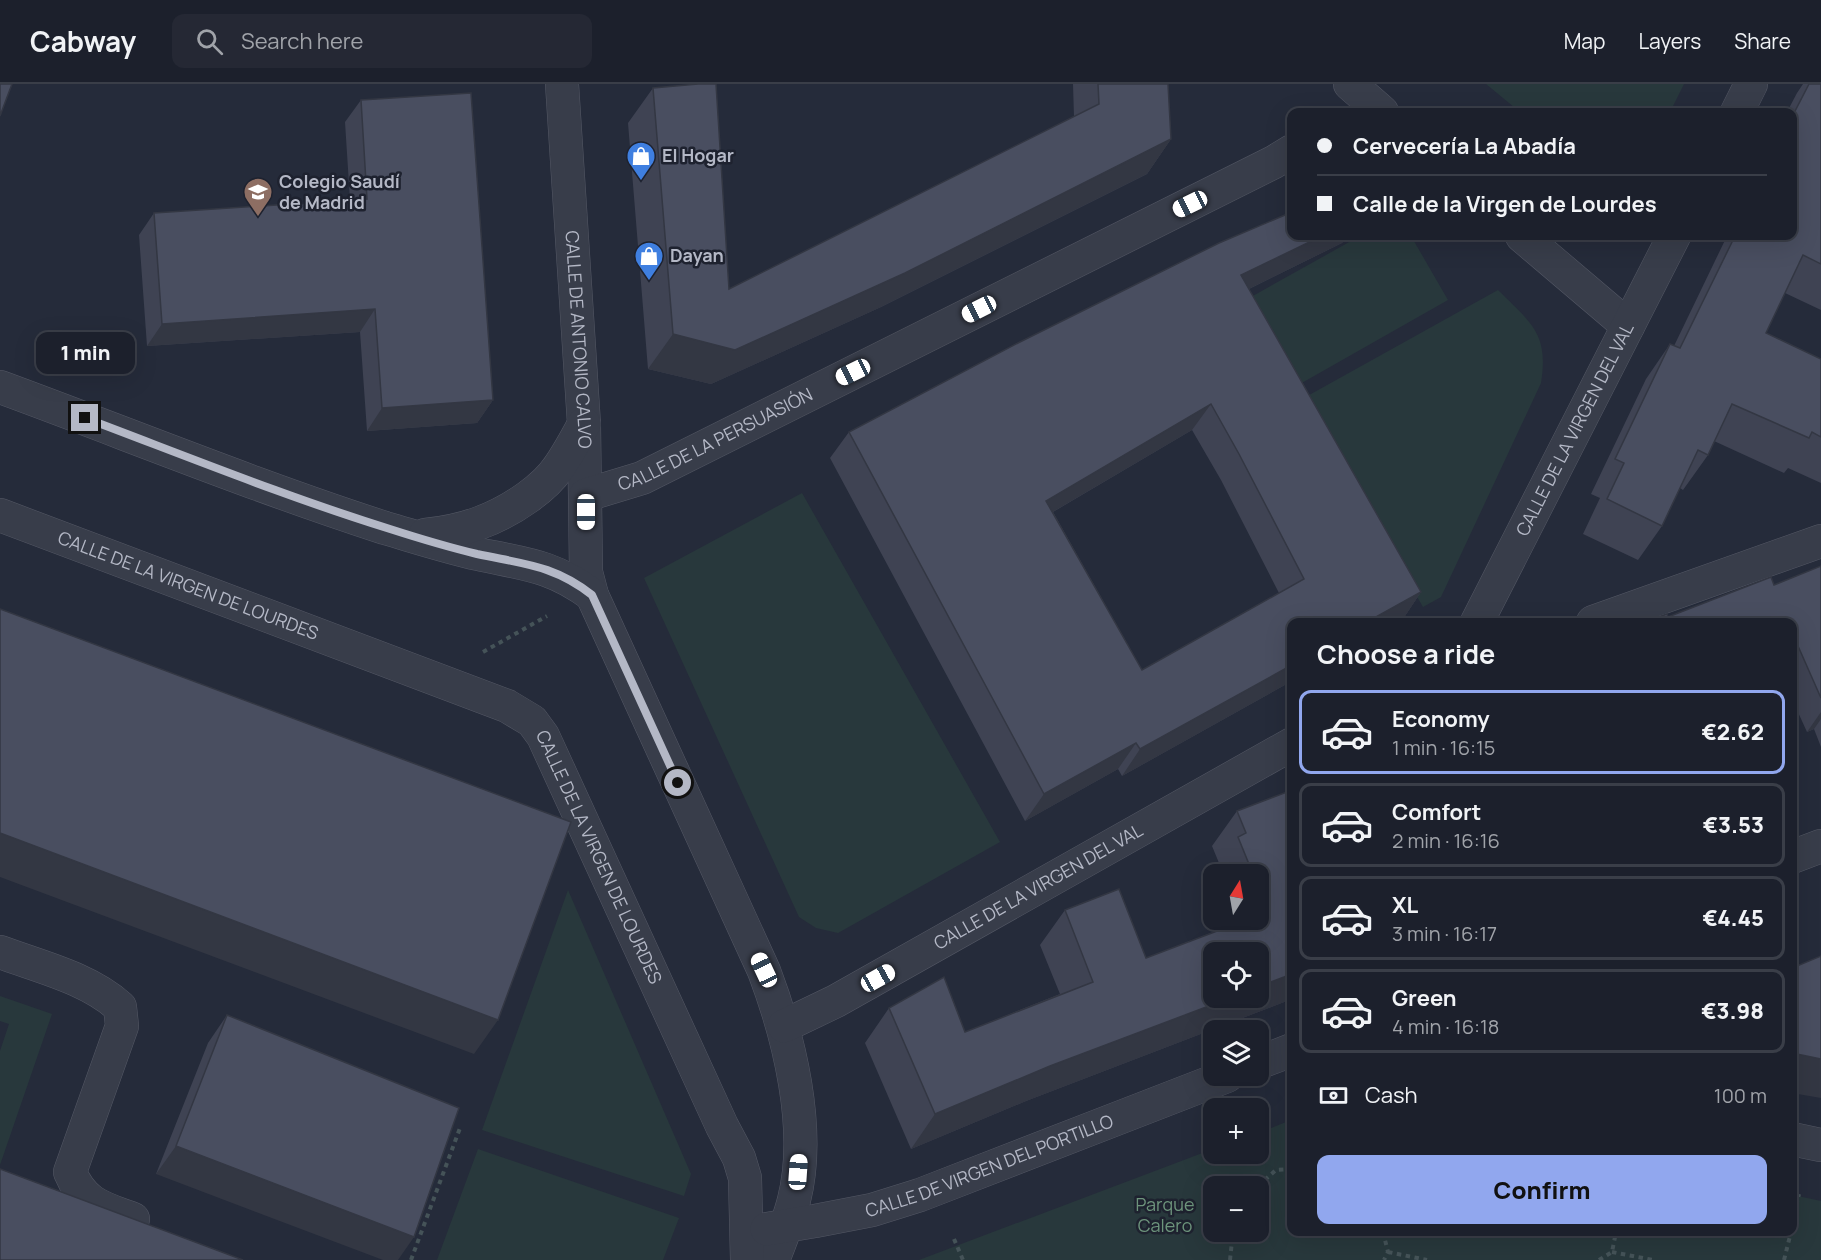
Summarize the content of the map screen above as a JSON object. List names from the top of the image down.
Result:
{
  "streets": {
    "street": [
      "CALLE DE ANTONIO CALVO",
      "CALLE DE LA VIRGEN DEL VAL",
      "CALLE DE LA PERSUASIÓN",
      "CALLE DE LA VIRGEN DE LOURDES",
      "CALLE DE VIRGEN DEL PORTILLO"
    ]
  },
  "crossings": [
    ["CALLE DE ANTONIO CALVO", "CALLE DE LA VIRGEN DEL VAL"],
    ["CALLE DE ANTONIO CALVO", "CALLE DE LA PERSUASIÓN"],
    ["CALLE DE LA VIRGEN DE LOURDES", "CALLE DE VIRGEN DEL PORTILLO"]
  ],
  "parks": ["Parque Calero"],
  "places": {
    "shop": ["El Hogar", "Dayan"],
    "school or university": ["Colegio Saudí de Madrid"]
  },
  "north": "top",
  "page": {
    "header": "Cabway",
    "search": "Search here",
    "nav": ["Map", "Layers", "Share"],
    "banner": ["Cervecería La Abadía", "Calle de la Virgen de Lourdes"],
    "bubble": "1 min",
    "heading": "Choose a ride",
    "list": [
      {
        "name": "Economy",
        "note": "1 min · 16:15",
        "value": "€2.62"
      },
      {
        "name": "Comfort",
        "note": "2 min · 16:16",
        "value": "€3.53"
      },
      {
        "name": "XL",
        "note": "3 min · 16:17",
        "value": "€4.45"
      },
      {
        "name": "Green",
        "note": "4 min · 16:18",
        "value": "€3.98"
      }
    ],
    "map_buttons": ["+", "−"],
    "pay": ["Cash", "100 m"],
    "buttons": "Confirm"
  }
}
